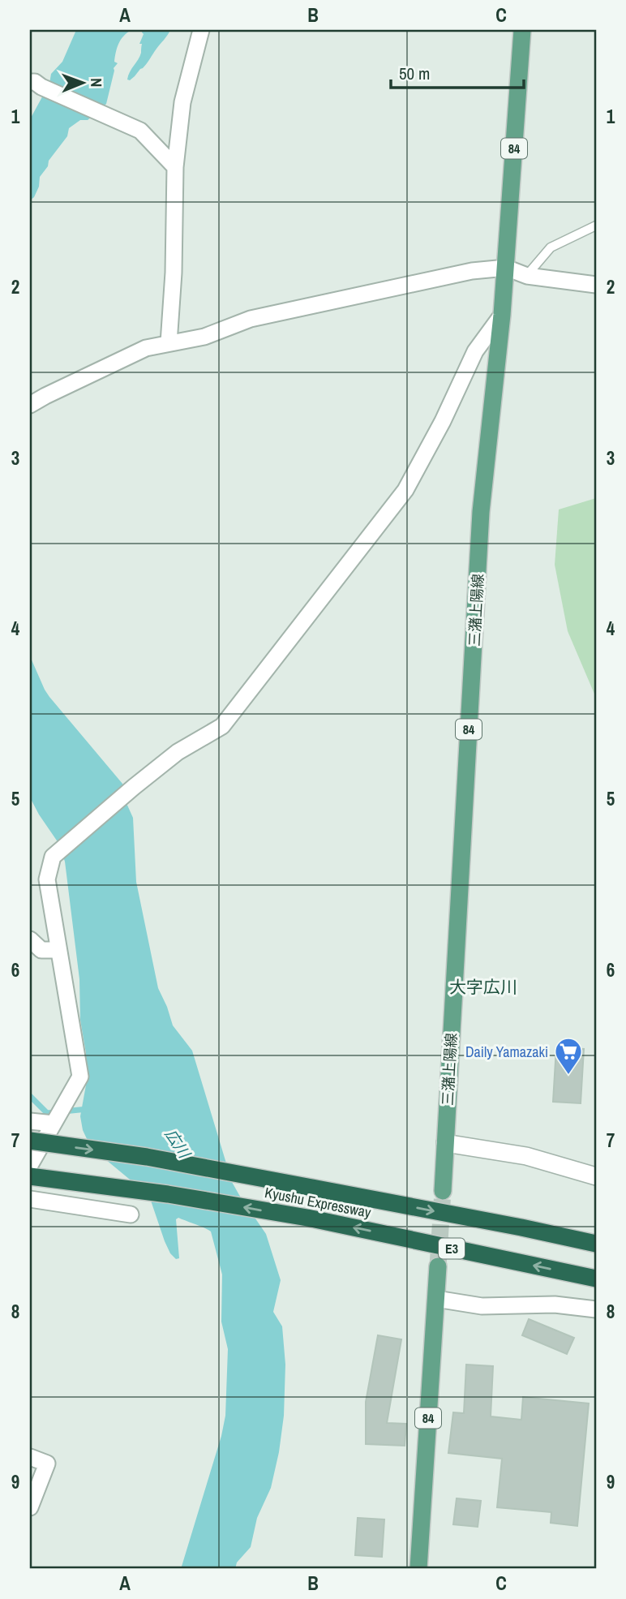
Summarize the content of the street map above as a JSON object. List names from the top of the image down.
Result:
{
  "streets": {
    "highway": ["Kyushu Expressway", "E3"],
    "main road": ["84", "三潴上陽線"]
  },
  "districts": ["大字広川"],
  "water": ["広川"],
  "places": {
    "supermarket": ["Daily Yamazaki"]
  },
  "scale_bar": "50 m",
  "north": "right",
  "grid": {
    "columns": ["A", "B", "C"],
    "rows": [
      "1",
      "2",
      "3",
      "4",
      "5",
      "6",
      "7",
      "8",
      "9"
    ]
  }
}
